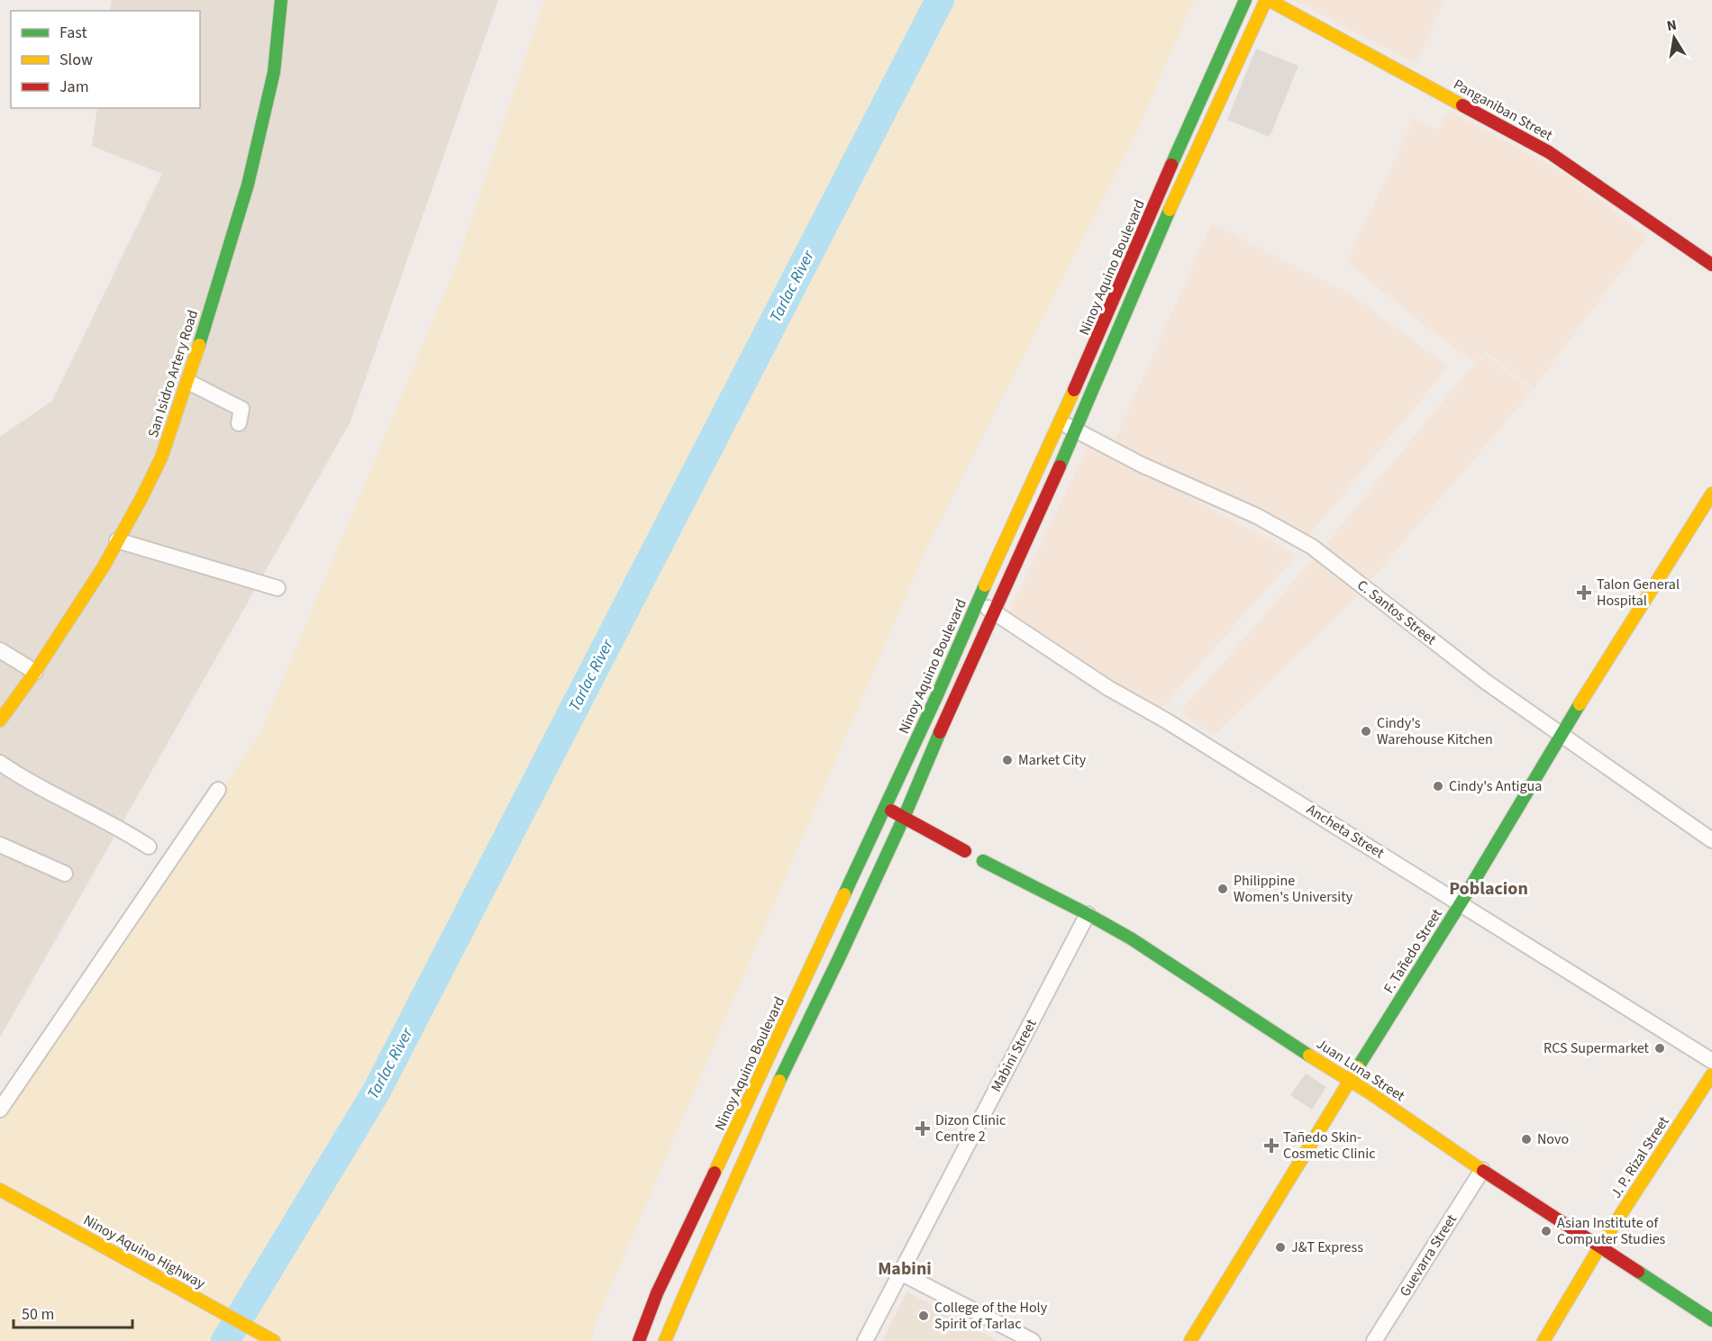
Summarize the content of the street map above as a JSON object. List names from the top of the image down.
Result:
{
  "streets": {
    "main road": [
      "Panganiban Street",
      "Ninoy Aquino Boulevard",
      "San Isidro Artery Road",
      "F. Tañedo Street",
      "Juan Luna Street",
      "J. P. Rizal Street",
      "Ninoy Aquino Highway"
    ],
    "street": [
      "C. Santos Street",
      "Ancheta Street",
      "Mabini Street",
      "Guevarra Street"
    ]
  },
  "crossings": [
    ["Panganiban Street", "Ninoy Aquino Boulevard"],
    ["Ninoy Aquino Boulevard", "C. Santos Street"],
    ["Ninoy Aquino Boulevard", "Ancheta Street"],
    ["C. Santos Street", "F. Tañedo Street"],
    ["Ancheta Street", "F. Tañedo Street"],
    ["F. Tañedo Street", "Juan Luna Street"],
    ["Mabini Street", "Juan Luna Street"],
    ["Juan Luna Street", "J. P. Rizal Street"],
    ["Juan Luna Street", "Guevarra Street"]
  ],
  "districts": ["Poblacion", "Mabini"],
  "water": ["Tarlac River"],
  "places": {
    "health": ["Talon General Hospital", "Dizon Clinic Centre 2", "Tañedo Skin- Cosmetic Clinic"],
    "other": [
      "Cindy's Warehouse Kitchen",
      "Market City",
      "Cindy's Antigua",
      "Philippine Women's University",
      "RCS Supermarket",
      "Novo",
      "Asian Institute of Computer Studies",
      "J&T Express",
      "College of the Holy Spirit of Tarlac"
    ]
  },
  "legend": ["Fast", "Slow", "Jam"],
  "scale_bar": "50 m",
  "north": "top"
}
